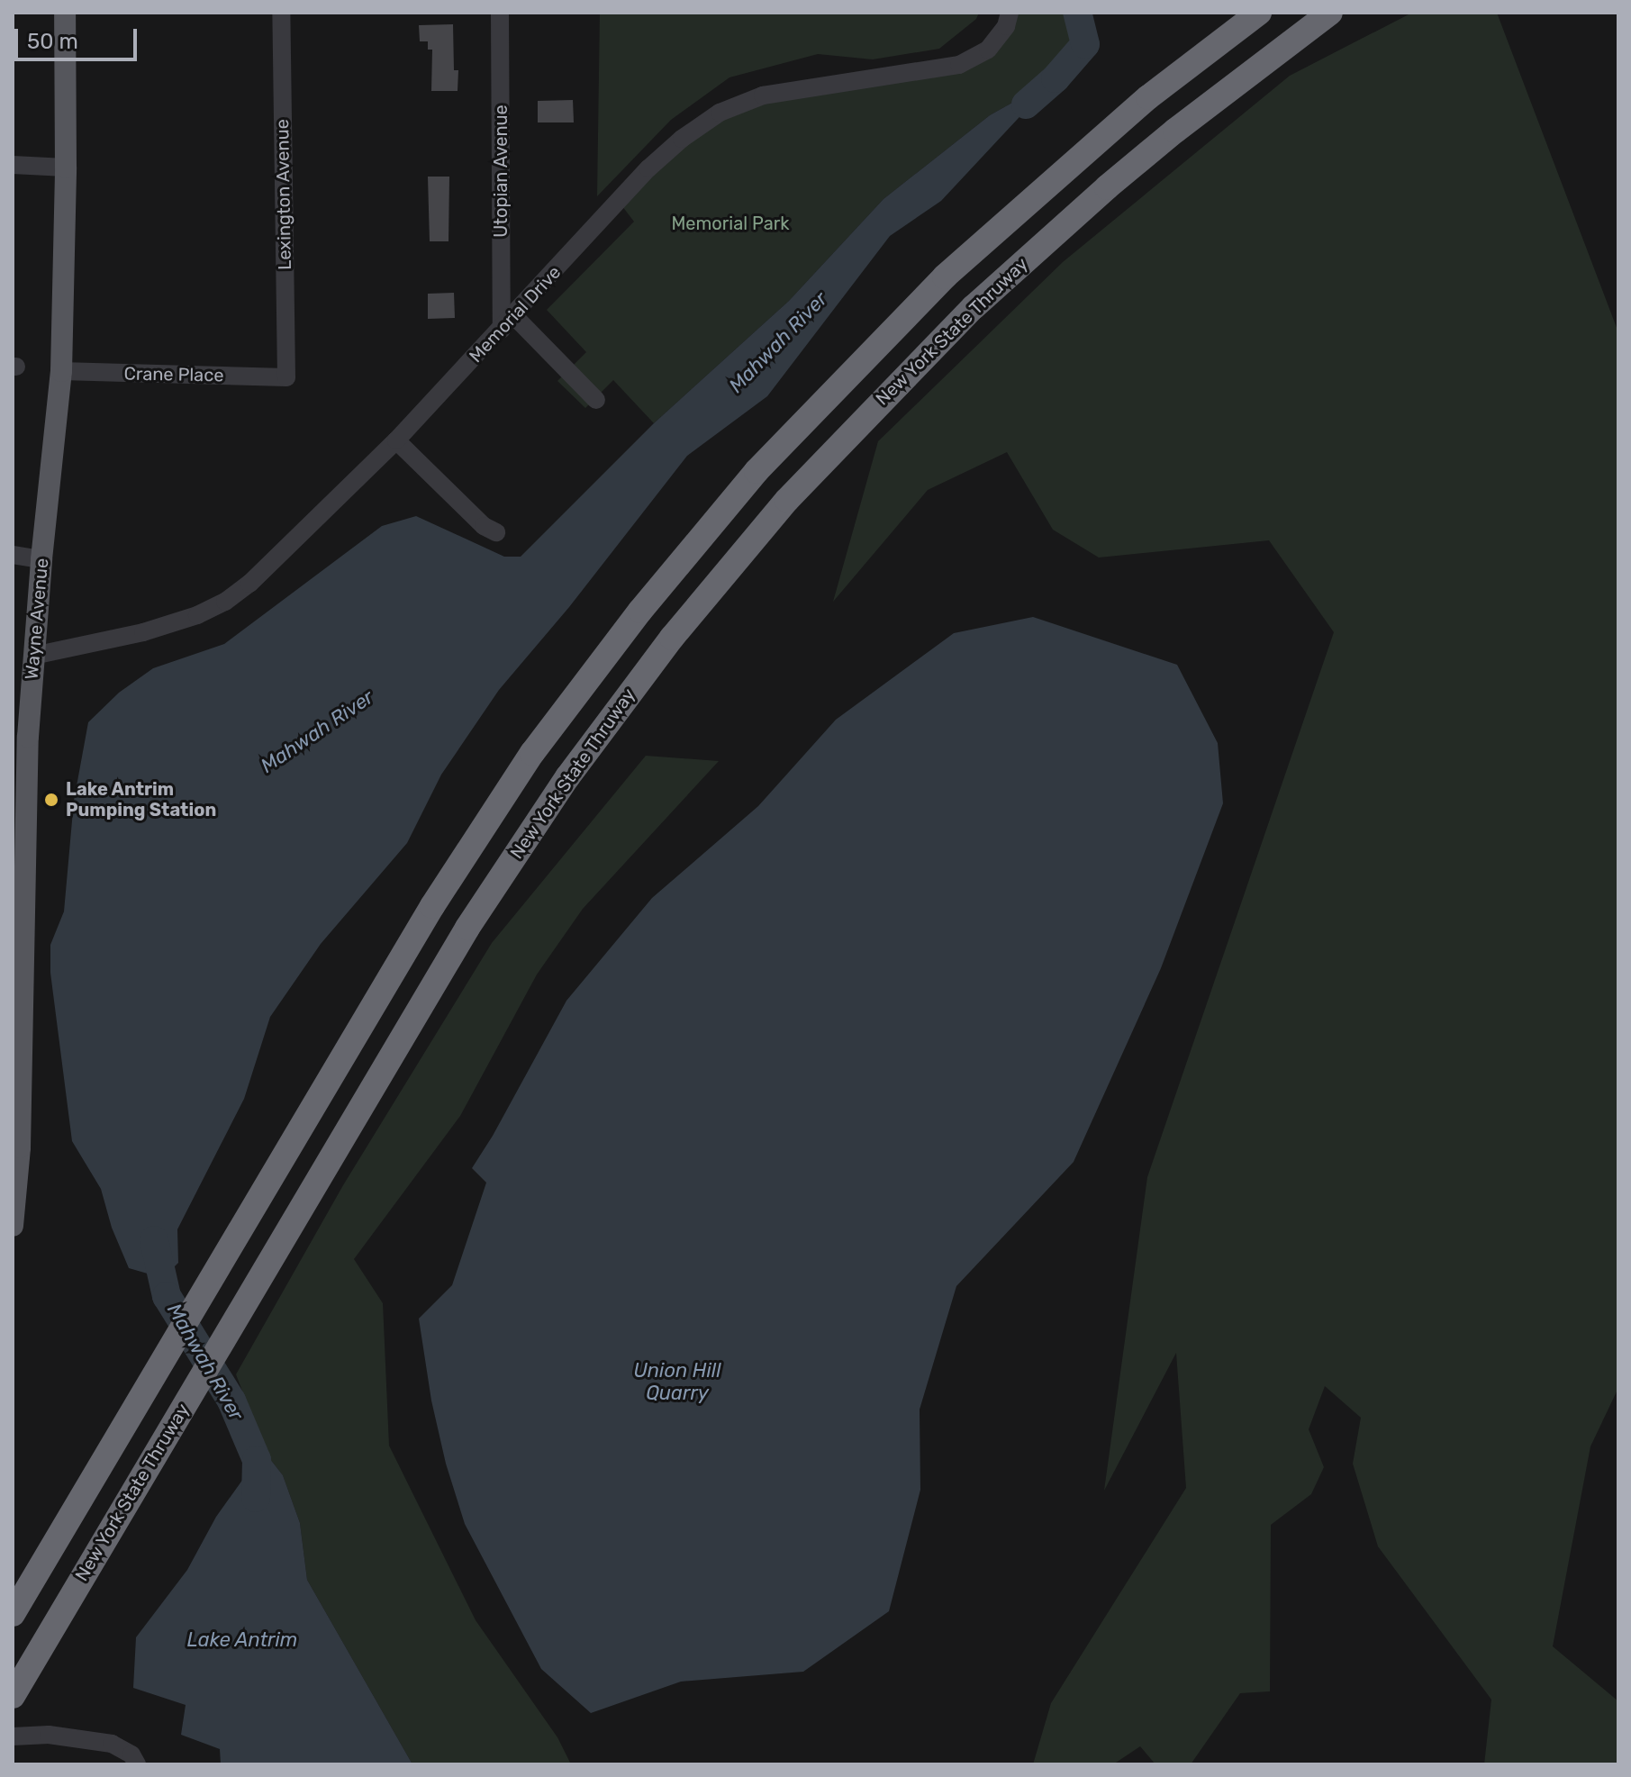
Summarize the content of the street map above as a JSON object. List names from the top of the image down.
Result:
{
  "streets": {
    "highway": ["New York State Thruway"],
    "main road": ["Wayne Avenue"],
    "street": [
      "Utopian Avenue",
      "Lexington Avenue",
      "Memorial Drive",
      "Crane Place"
    ]
  },
  "crossings": [
    ["Utopian Avenue", "Memorial Drive"],
    ["Lexington Avenue", "Crane Place"],
    ["Memorial Drive", "Wayne Avenue"],
    ["Crane Place", "Wayne Avenue"]
  ],
  "water": ["Mahwah River", "Union Hill Quarry", "Lake Antrim"],
  "parks": ["Memorial Park"],
  "places": ["Lake Antrim Pumping Station"],
  "scale_bar": "50 m"
}
